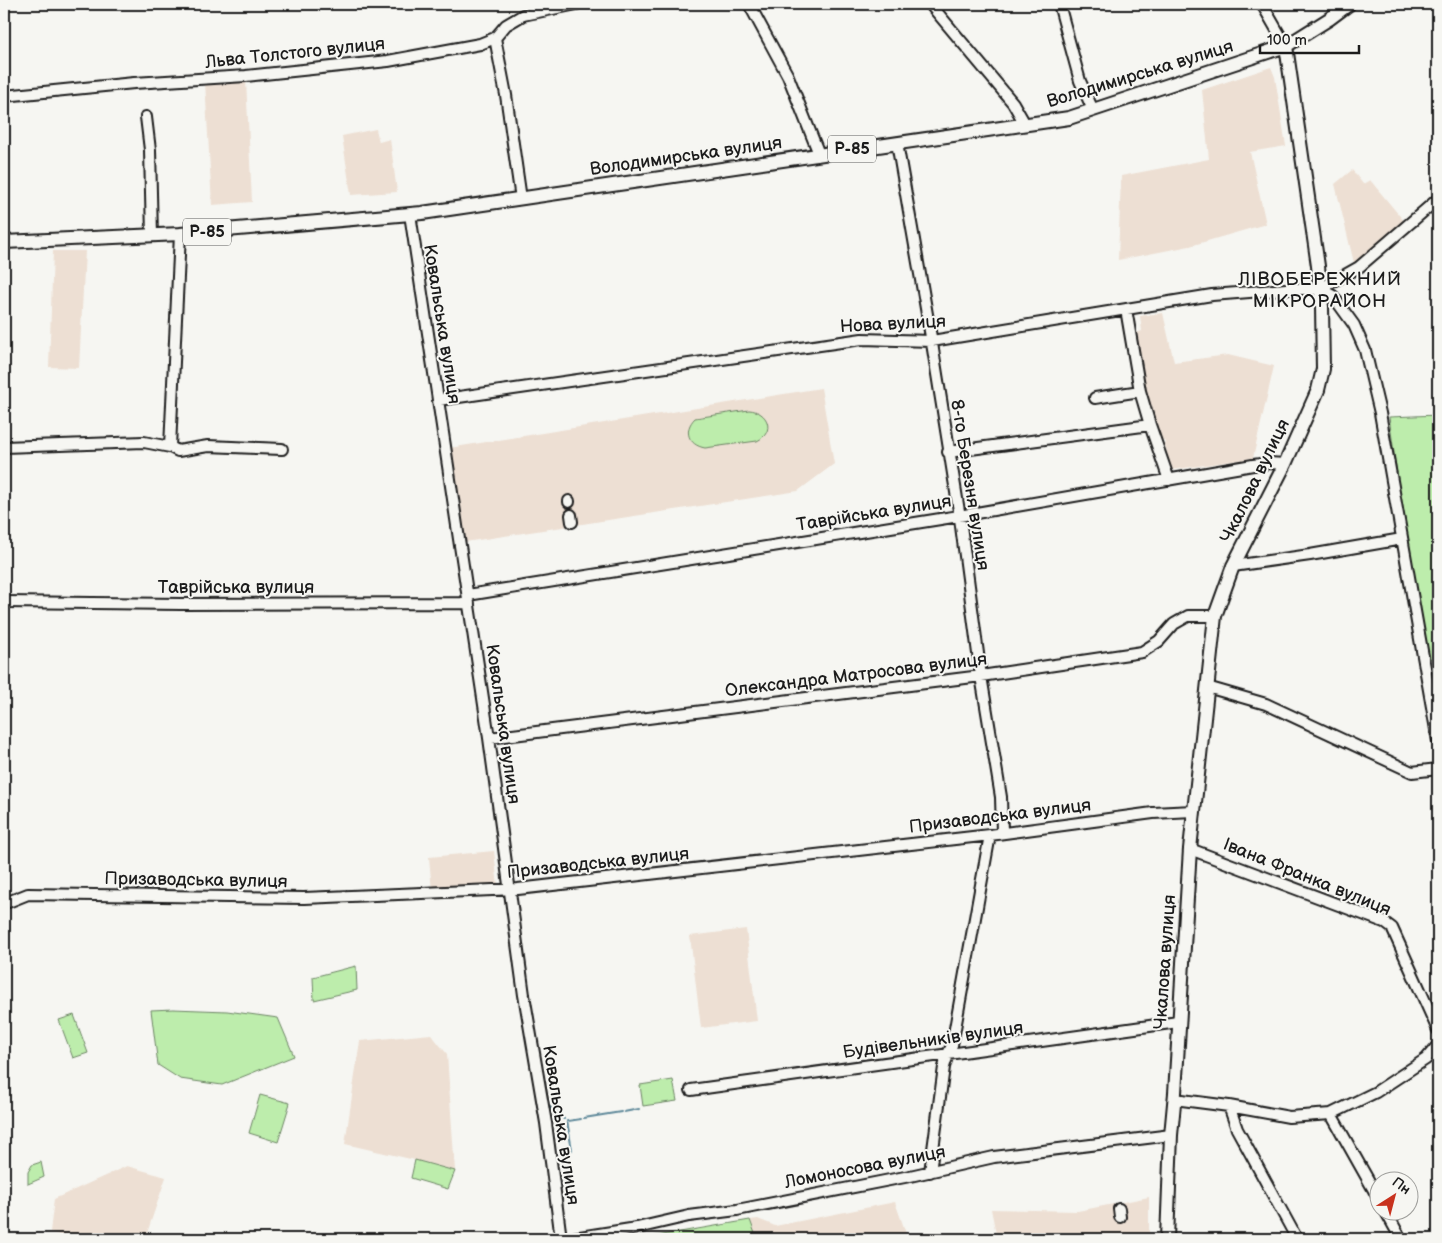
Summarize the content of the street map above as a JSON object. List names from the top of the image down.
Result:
{
  "streets": {
    "main road": ["Володимирська вулиця", "Р-85", "Чкалова вулиця"],
    "street": [
      "Льва Толстого вулиця",
      "Ковальська вулиця",
      "Нова вулиця",
      "8-го Березня вулиця",
      "Таврійська вулиця",
      "Олександра Матросова вулиця",
      "Призаводська вулиця",
      "Івана Франка вулиця",
      "Будівельників вулиця",
      "Ломоносова вулиця"
    ]
  },
  "crossings": [
    ["Володимирська вулиця", "Ковальська вулиця"],
    ["Володимирська вулиця", "Чкалова вулиця"],
    ["Володимирська вулиця", "8-го Березня вулиця"],
    ["Ковальська вулиця", "Нова вулиця"],
    ["Ковальська вулиця", "Таврійська вулиця"],
    ["Ковальська вулиця", "Олександра Матросова вулиця"],
    ["Ковальська вулиця", "Призаводська вулиця"],
    ["Нова вулиця", "Чкалова вулиця"],
    ["Нова вулиця", "8-го Березня вулиця"],
    ["Чкалова вулиця", "Таврійська вулиця"],
    ["Чкалова вулиця", "Олександра Матросова вулиця"],
    ["Чкалова вулиця", "Призаводська вулиця"],
    ["Чкалова вулиця", "Івана Франка вулиця"],
    ["Чкалова вулиця", "Будівельників вулиця"],
    ["Чкалова вулиця", "Ломоносова вулиця"],
    ["8-го Березня вулиця", "Таврійська вулиця"],
    ["8-го Березня вулиця", "Олександра Матросова вулиця"],
    ["8-го Березня вулиця", "Призаводська вулиця"]
  ],
  "districts": ["ЛІВОБЕРЕЖНИЙ МІКРОРАЙОН"],
  "scale_bar": "100 m",
  "north": "top right"
}
